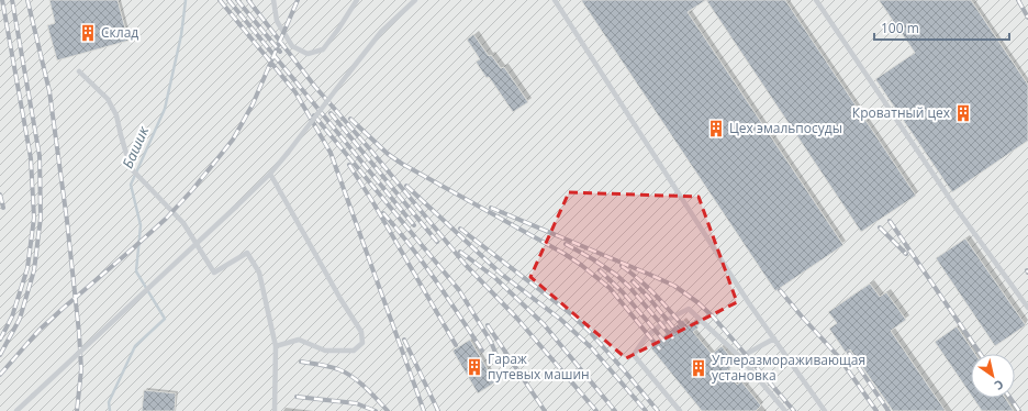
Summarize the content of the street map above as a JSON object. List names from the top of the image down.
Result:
{
  "water": ["Башик"],
  "places": {
    "building": [
      "Склад",
      "Кроватный цех",
      "Цех эмальпосуды",
      "Гараж путевых машин",
      "Углеразмораживающая установка"
    ]
  },
  "scale_bar": "100 m",
  "north": "bottom right"
}
